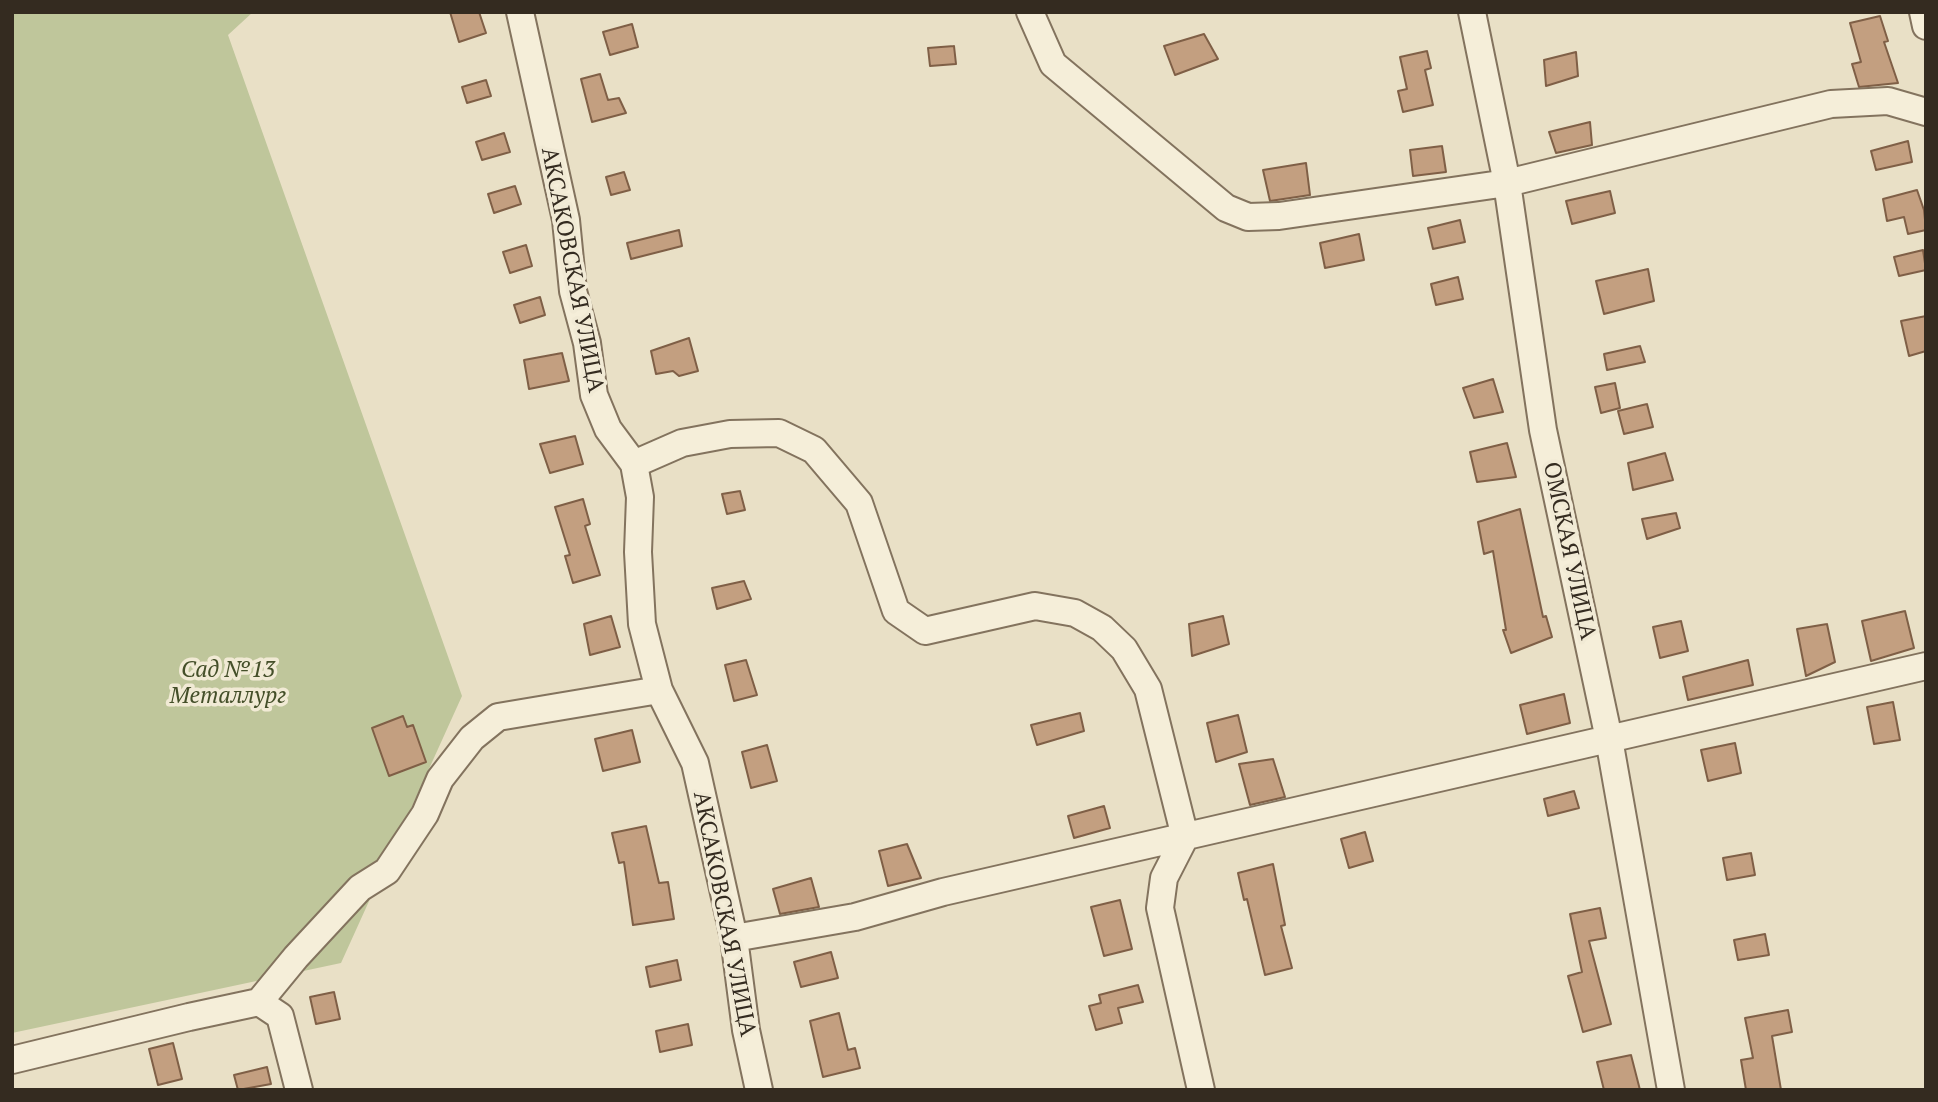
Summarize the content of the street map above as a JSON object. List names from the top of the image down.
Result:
{
  "streets": {
    "street": ["АКСАКОВСКАЯ УЛИЦА", "ОМСКАЯ УЛИЦА"]
  },
  "parks": ["Сад №13 Металлург"]
}
